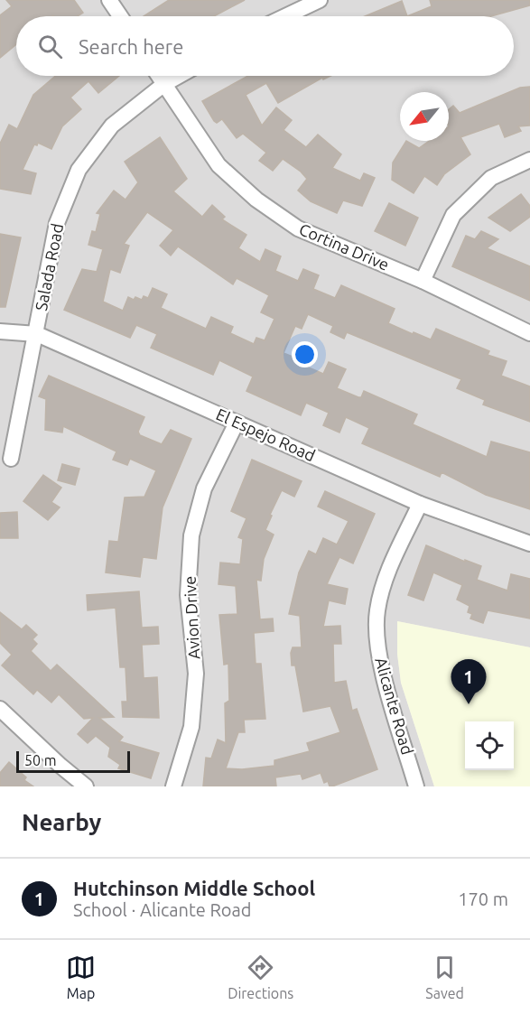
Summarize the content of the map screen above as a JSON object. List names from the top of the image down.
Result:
{
  "streets": {
    "street": [
      "Cortina Drive",
      "Salada Road",
      "El Espejo Road",
      "Avion Drive",
      "Alicante Road"
    ]
  },
  "crossings": [
    ["Cortina Drive", "Salada Road"],
    ["Salada Road", "El Espejo Road"],
    ["El Espejo Road", "Avion Drive"],
    ["El Espejo Road", "Alicante Road"]
  ],
  "scale_bar": "50 m",
  "north": "bottom left",
  "page": {
    "search": "Search here",
    "pins": "1",
    "scale": "50 m",
    "heading": "Nearby",
    "list": [
      {
        "mark": "1",
        "name": "Hutchinson Middle School",
        "note": "School · Alicante Road",
        "value": "170 m"
      }
    ],
    "nav": ["Map", "Directions", "Saved"]
  }
}
